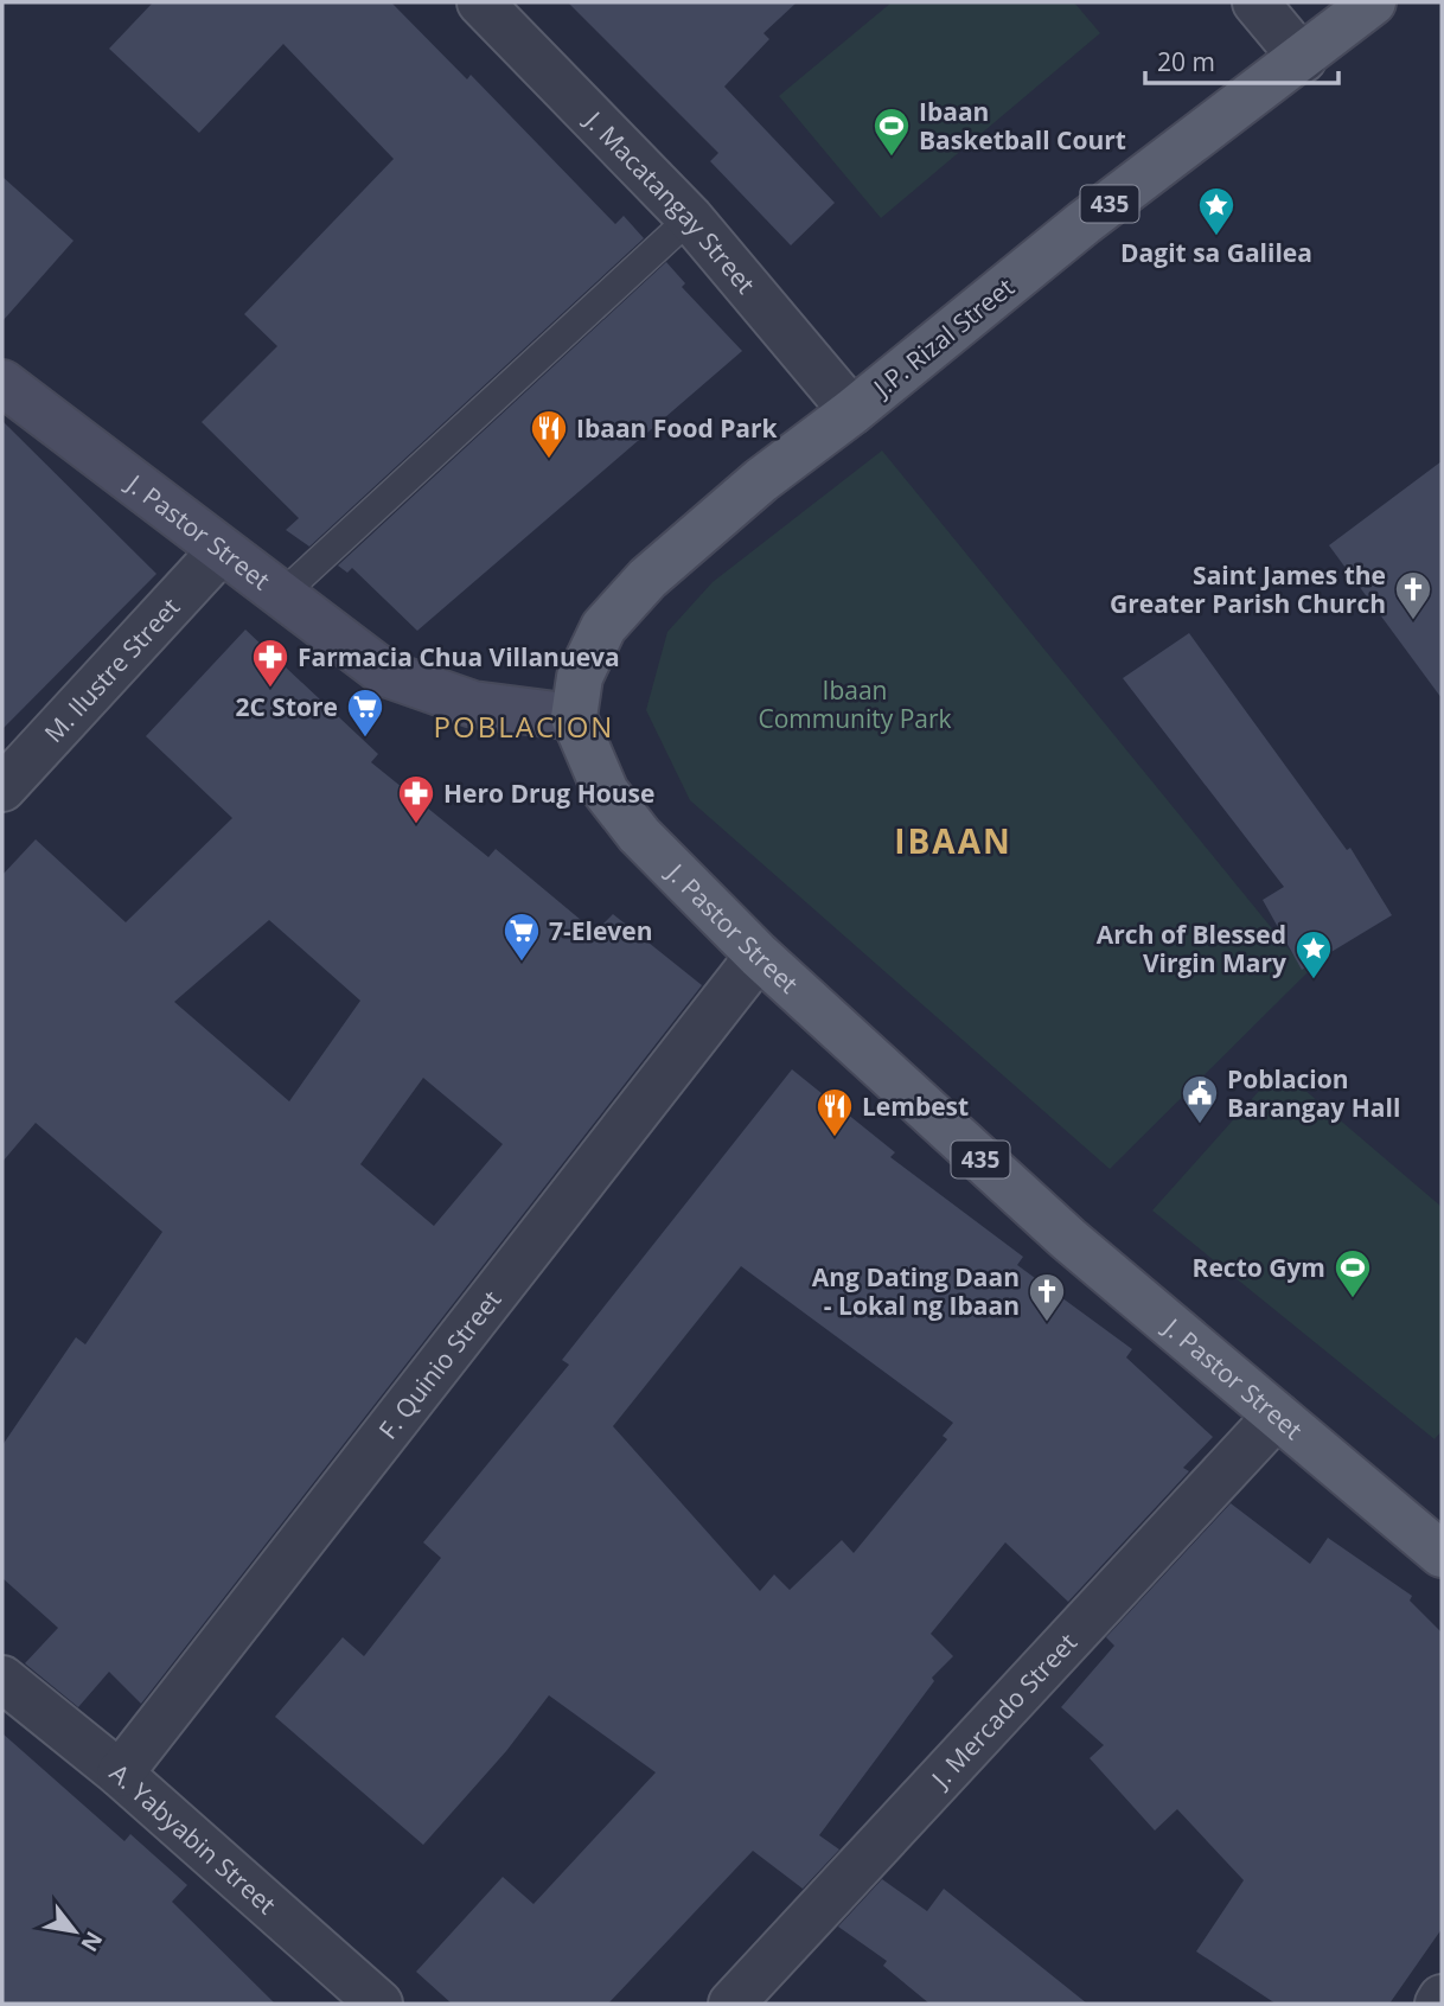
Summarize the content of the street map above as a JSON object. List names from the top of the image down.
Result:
{
  "streets": {
    "main road": ["435", "J.P. Rizal Street", "J. Pastor Street"],
    "street": [
      "J. Macatangay Street",
      "M. Ilustre Street",
      "F. Quinio Street",
      "J. Mercado Street",
      "A. Yabyabin Street"
    ]
  },
  "crossings": [
    ["J. Macatangay Street", "J.P. Rizal Street"],
    ["J.P. Rizal Street", "J. Pastor Street"],
    ["J. Pastor Street", "M. Ilustre Street"],
    ["J. Pastor Street", "F. Quinio Street"],
    ["J. Pastor Street", "J. Mercado Street"],
    ["F. Quinio Street", "A. Yabyabin Street"]
  ],
  "districts": ["POBLACION", "IBAAN"],
  "parks": ["Ibaan Community Park"],
  "places": {
    "sports": ["Ibaan Basketball Court", "Recto Gym"],
    "place": ["Dagit sa Galilea", "Arch of Blessed Virgin Mary"],
    "restaurant": ["Ibaan Food Park", "Lembest"],
    "church": ["Saint James the Greater Parish Church", "Ang Dating Daan - Lokal ng Ibaan"],
    "pharmacy": ["Farmacia Chua Villanueva", "Hero Drug House"],
    "supermarket": ["2C Store", "7-Eleven"],
    "public building": ["Poblacion Barangay Hall"]
  },
  "scale_bar": "20 m",
  "north": "bottom right"
}
